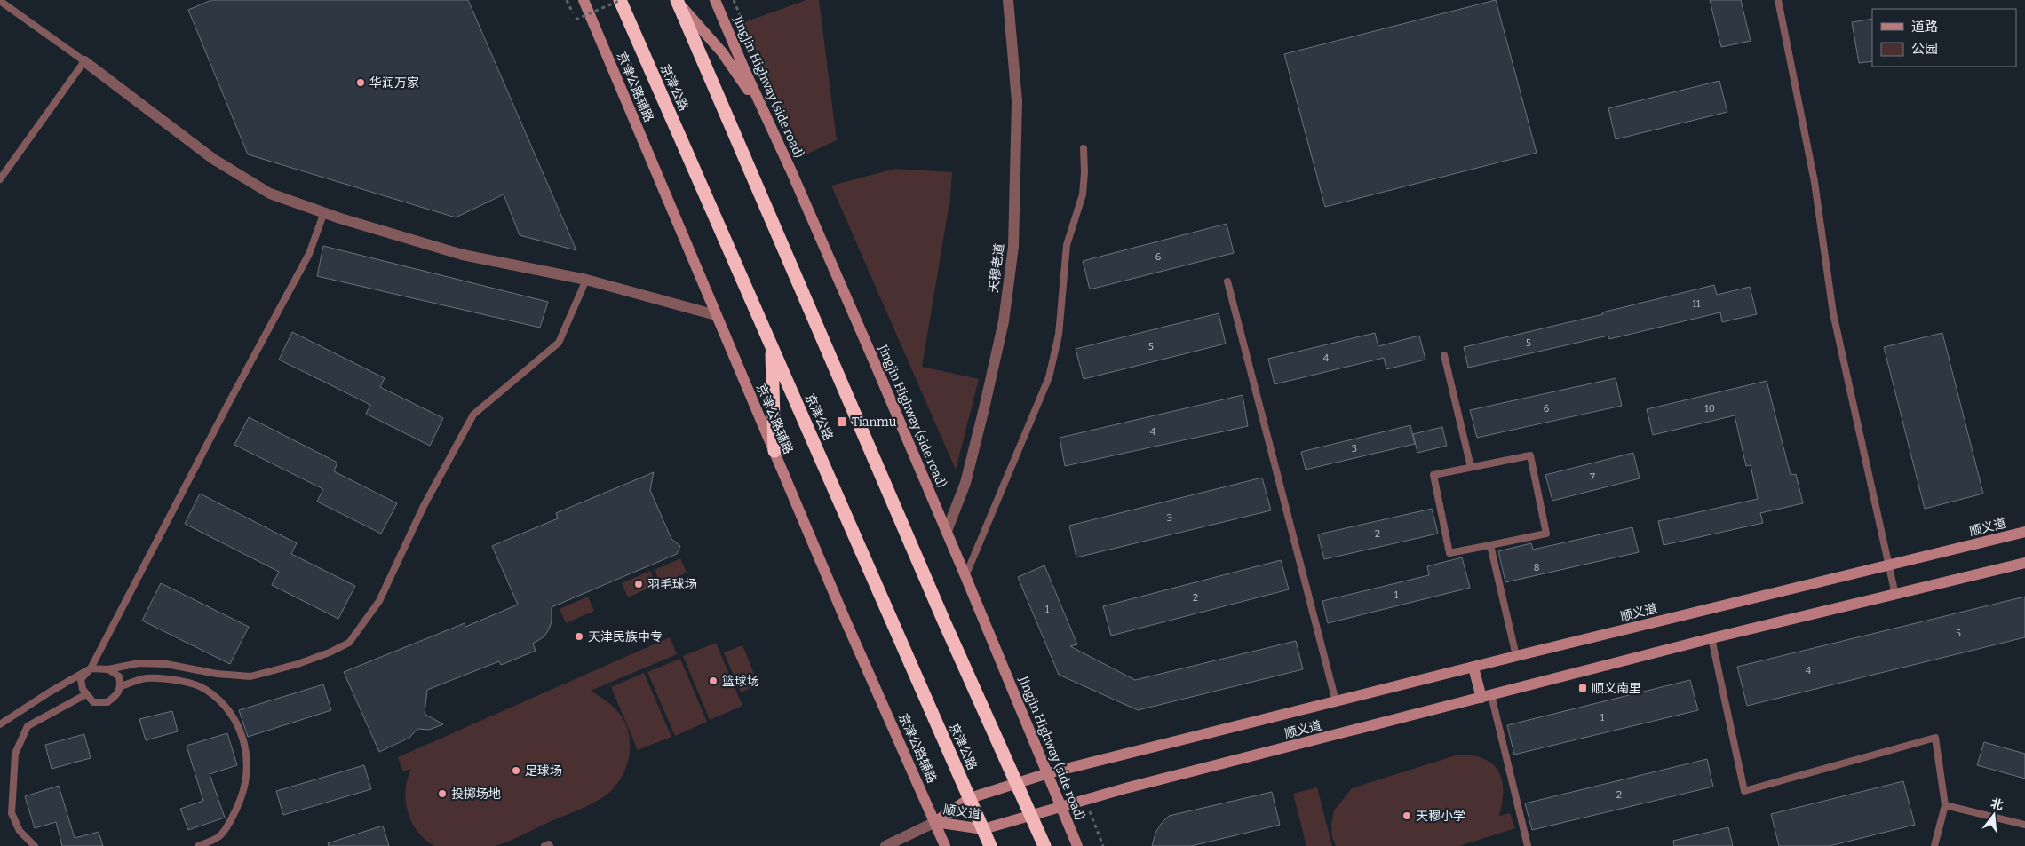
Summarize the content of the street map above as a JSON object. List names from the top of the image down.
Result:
{
  "streets": {
    "highway": ["京津公路"],
    "street": [
      "京津公路辅路",
      "Jingjin Highway (side road)",
      "天穆老道",
      "顺义道"
    ]
  },
  "crossings": [
    ["京津公路辅路", "顺义道"],
    ["Jingjin Highway (side road)", "天穆老道"],
    ["Jingjin Highway (side road)", "顺义道"],
    ["京津公路", "顺义道"]
  ],
  "places": {
    "other": [
      "华润万家",
      "羽毛球场",
      "天津民族中专",
      "篮球场",
      "足球场",
      "投掷场地",
      "天穆小学"
    ],
    "transit": ["Tianmu", "顺义南里"]
  },
  "house_numbers": [
    "6",
    "11",
    "5",
    "5",
    "4",
    "6",
    "10",
    "4",
    "3",
    "7",
    "3",
    "2",
    "8",
    "1",
    "2",
    "1",
    "5",
    "4",
    "1",
    "2"
  ],
  "legend": ["道路", "公园"],
  "north": "top"
}
